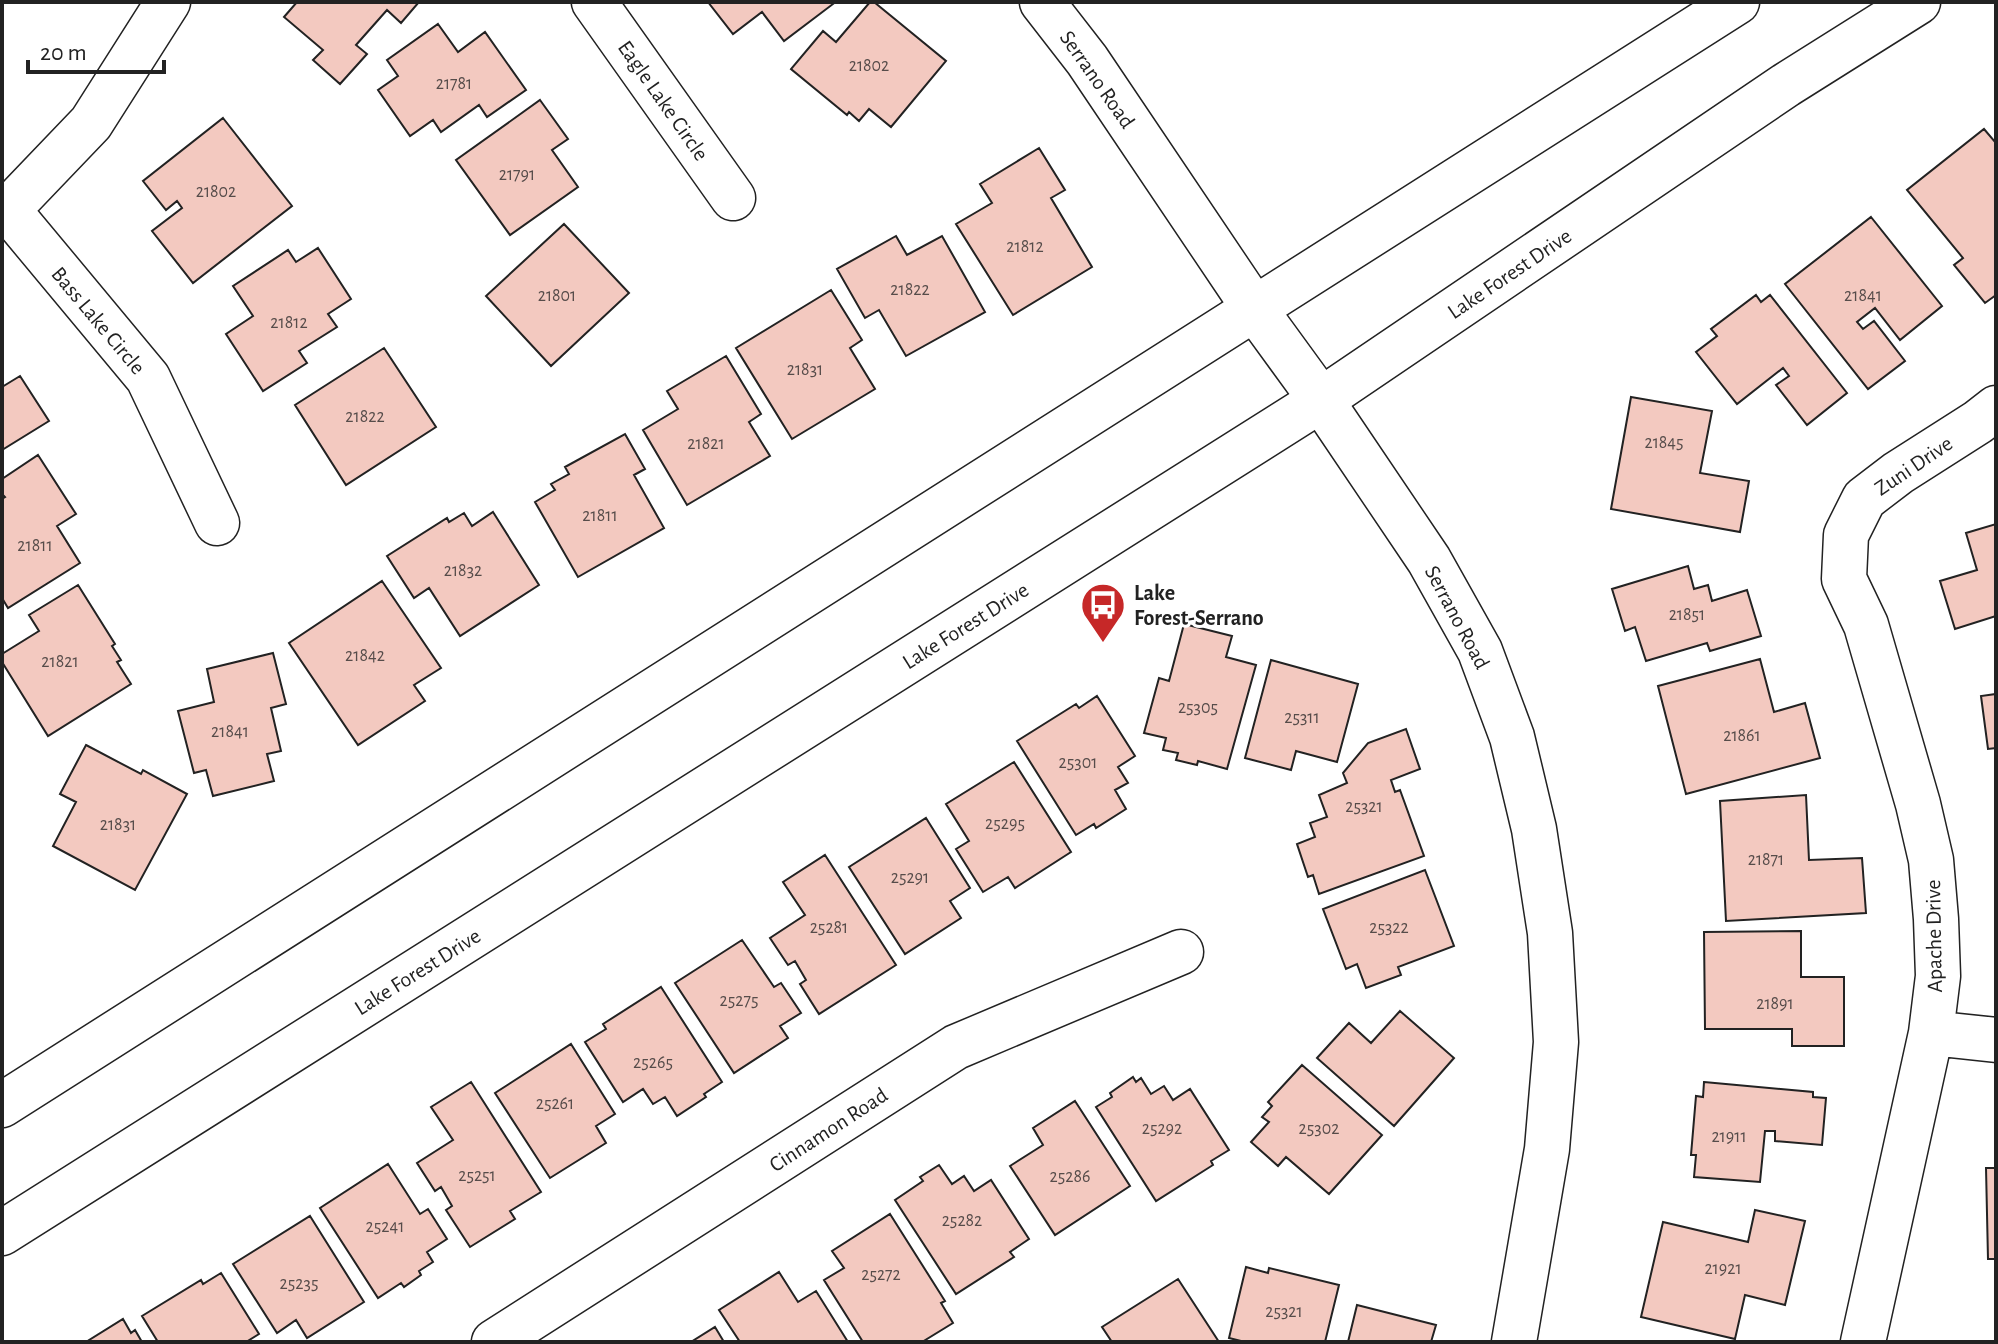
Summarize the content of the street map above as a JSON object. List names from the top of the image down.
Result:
{
  "streets": {
    "main road": [
      "Serrano Road",
      "Eagle Lake Circle",
      "Lake Forest Drive",
      "Bass Lake Circle",
      "Zuni Drive",
      "Apache Drive",
      "Cinnamon Road"
    ]
  },
  "crossings": [
    ["Serrano Road", "Lake Forest Drive"],
    ["Zuni Drive", "Apache Drive"]
  ],
  "places": {
    "bus stop": ["Lake Forest-Serrano"]
  },
  "house_numbers": [
    "21802",
    "21781",
    "21791",
    "21802",
    "21812",
    "21822",
    "21801",
    "21841",
    "21812",
    "21831",
    "21822",
    "21845",
    "21821",
    "21811",
    "21811",
    "21832",
    "21851",
    "21842",
    "21821",
    "25305",
    "25311",
    "21841",
    "21861",
    "25301",
    "25321",
    "25295",
    "21831",
    "21871",
    "25291",
    "25281",
    "25322",
    "25275",
    "21891",
    "25265",
    "25261",
    "25292",
    "25302",
    "21911",
    "25251",
    "25286",
    "25282",
    "25241",
    "21921",
    "25272",
    "25235",
    "25321"
  ],
  "scale_bar": "20 m"
}
